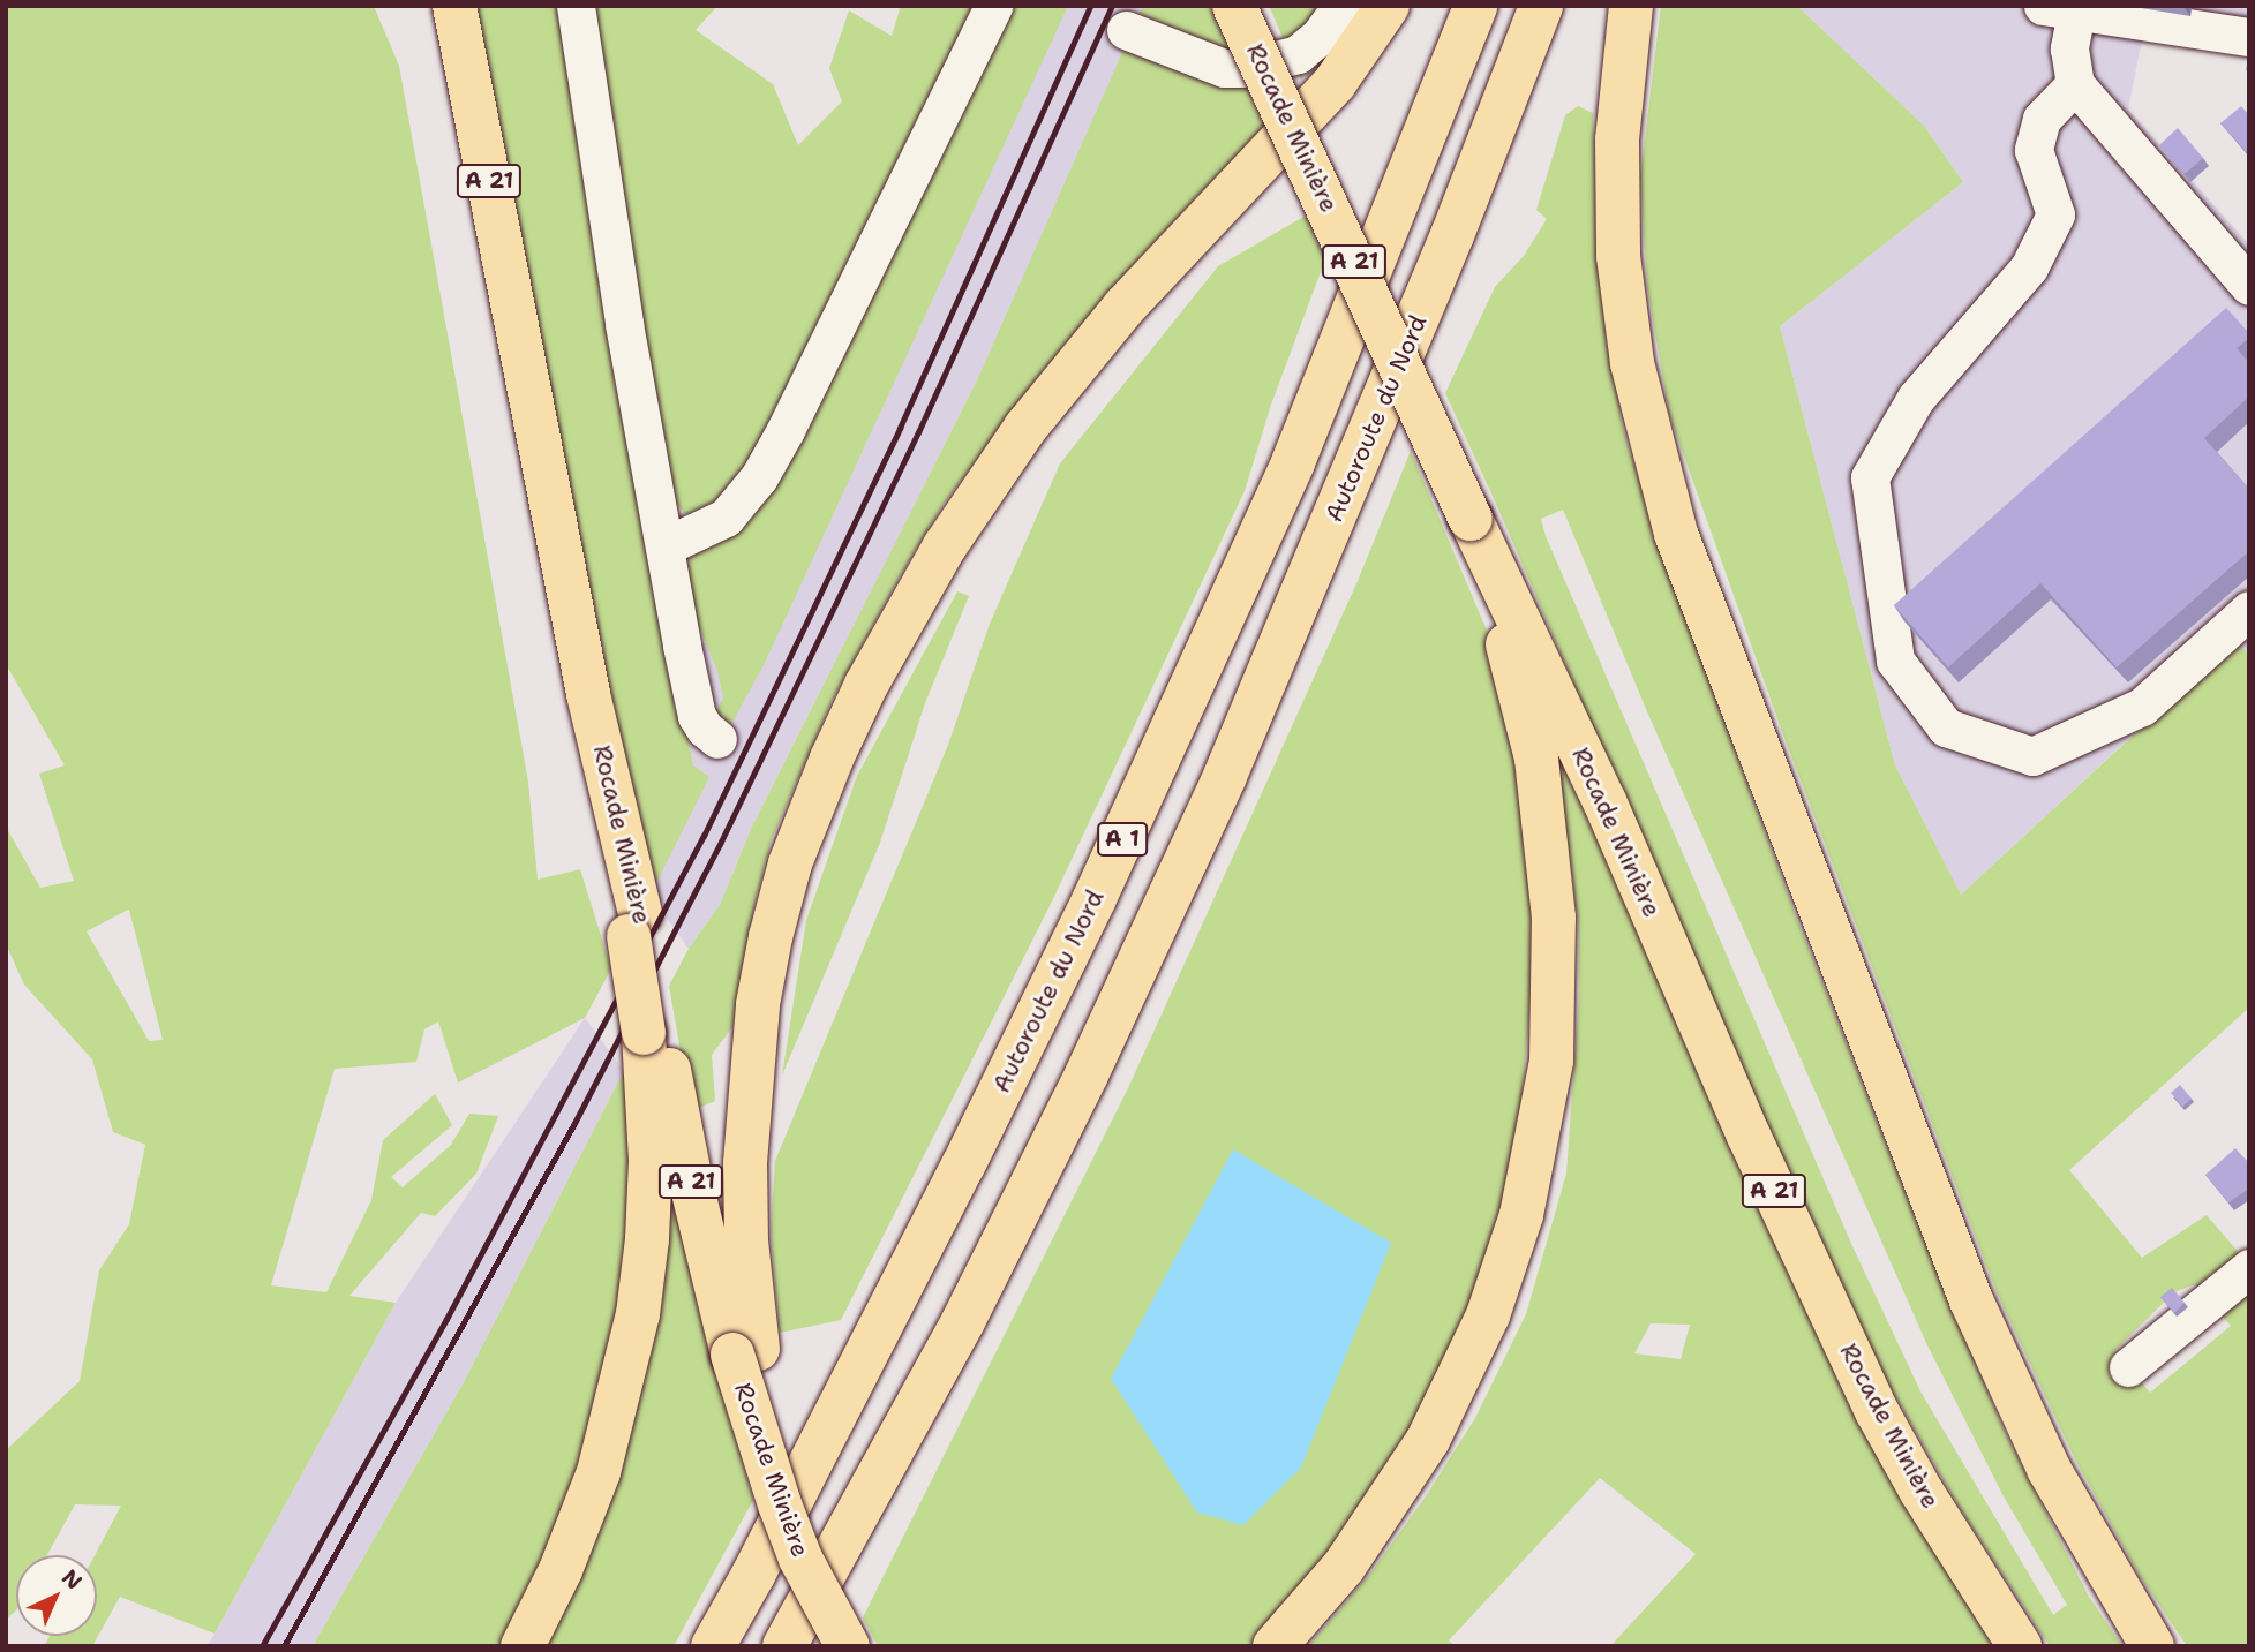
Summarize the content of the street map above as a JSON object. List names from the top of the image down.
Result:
{
  "streets": {
    "highway": [
      "Rocade Minière",
      "A 21",
      "Autoroute du Nord",
      "A 1"
    ]
  },
  "north": "top right"
}
